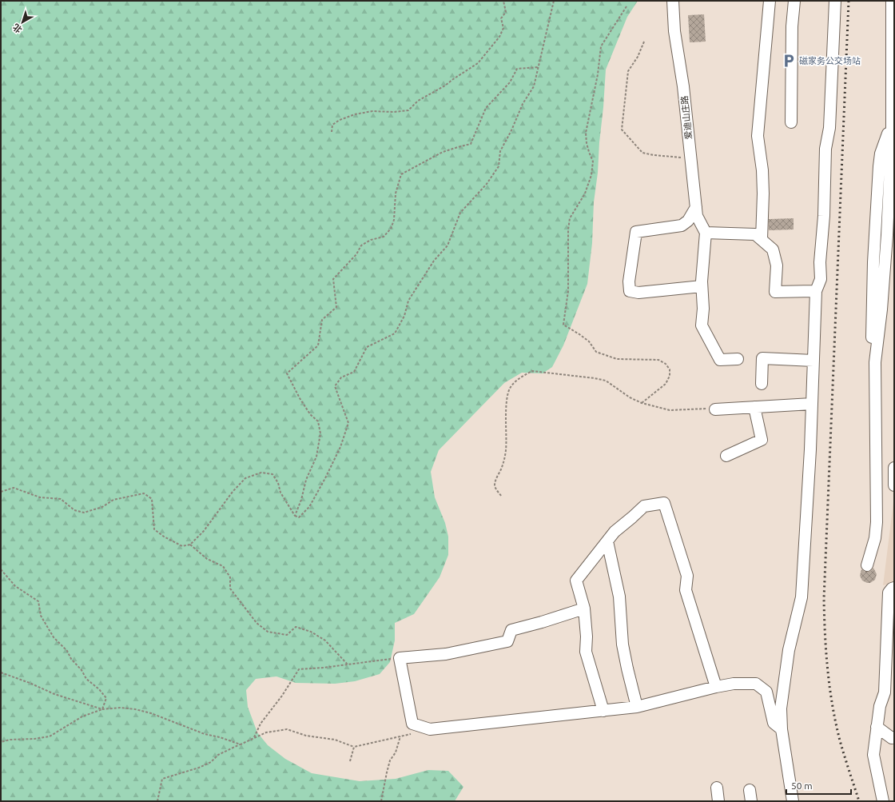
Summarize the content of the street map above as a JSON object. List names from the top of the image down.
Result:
{
  "streets": {
    "street": ["爱迪山庄路"]
  },
  "places": {
    "parking": ["磁家务公交场站"]
  },
  "scale_bar": "50 m",
  "north": "bottom left"
}
